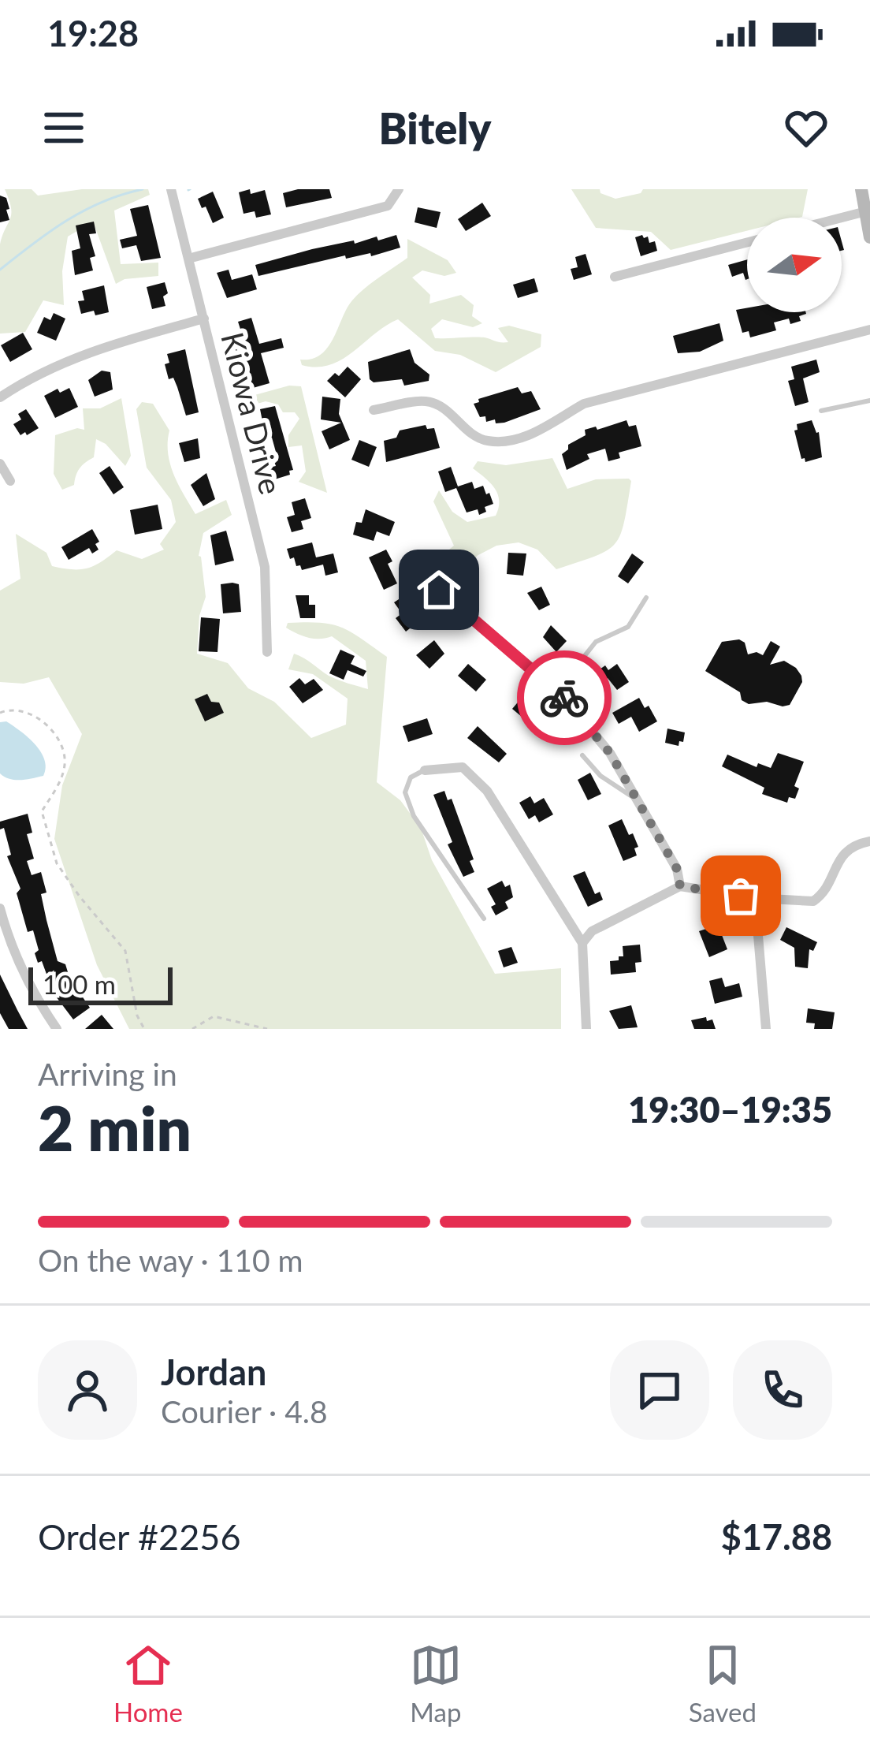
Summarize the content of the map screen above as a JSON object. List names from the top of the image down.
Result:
{
  "streets": {
    "street": ["Kiowa Drive"]
  },
  "scale_bar": "100 m",
  "north": "right",
  "page": {
    "status": "19:28",
    "header": "Bitely",
    "scale": "100 m",
    "heading": ["2 min", "Arriving in", "19:30–19:35"],
    "panel": [
      "Jordan",
      "Courier · 4.8",
      "Order #2256",
      "$17.88"
    ],
    "bar": "On the way · 110 m",
    "tabs": ["Home", "Map", "Saved"]
  }
}
